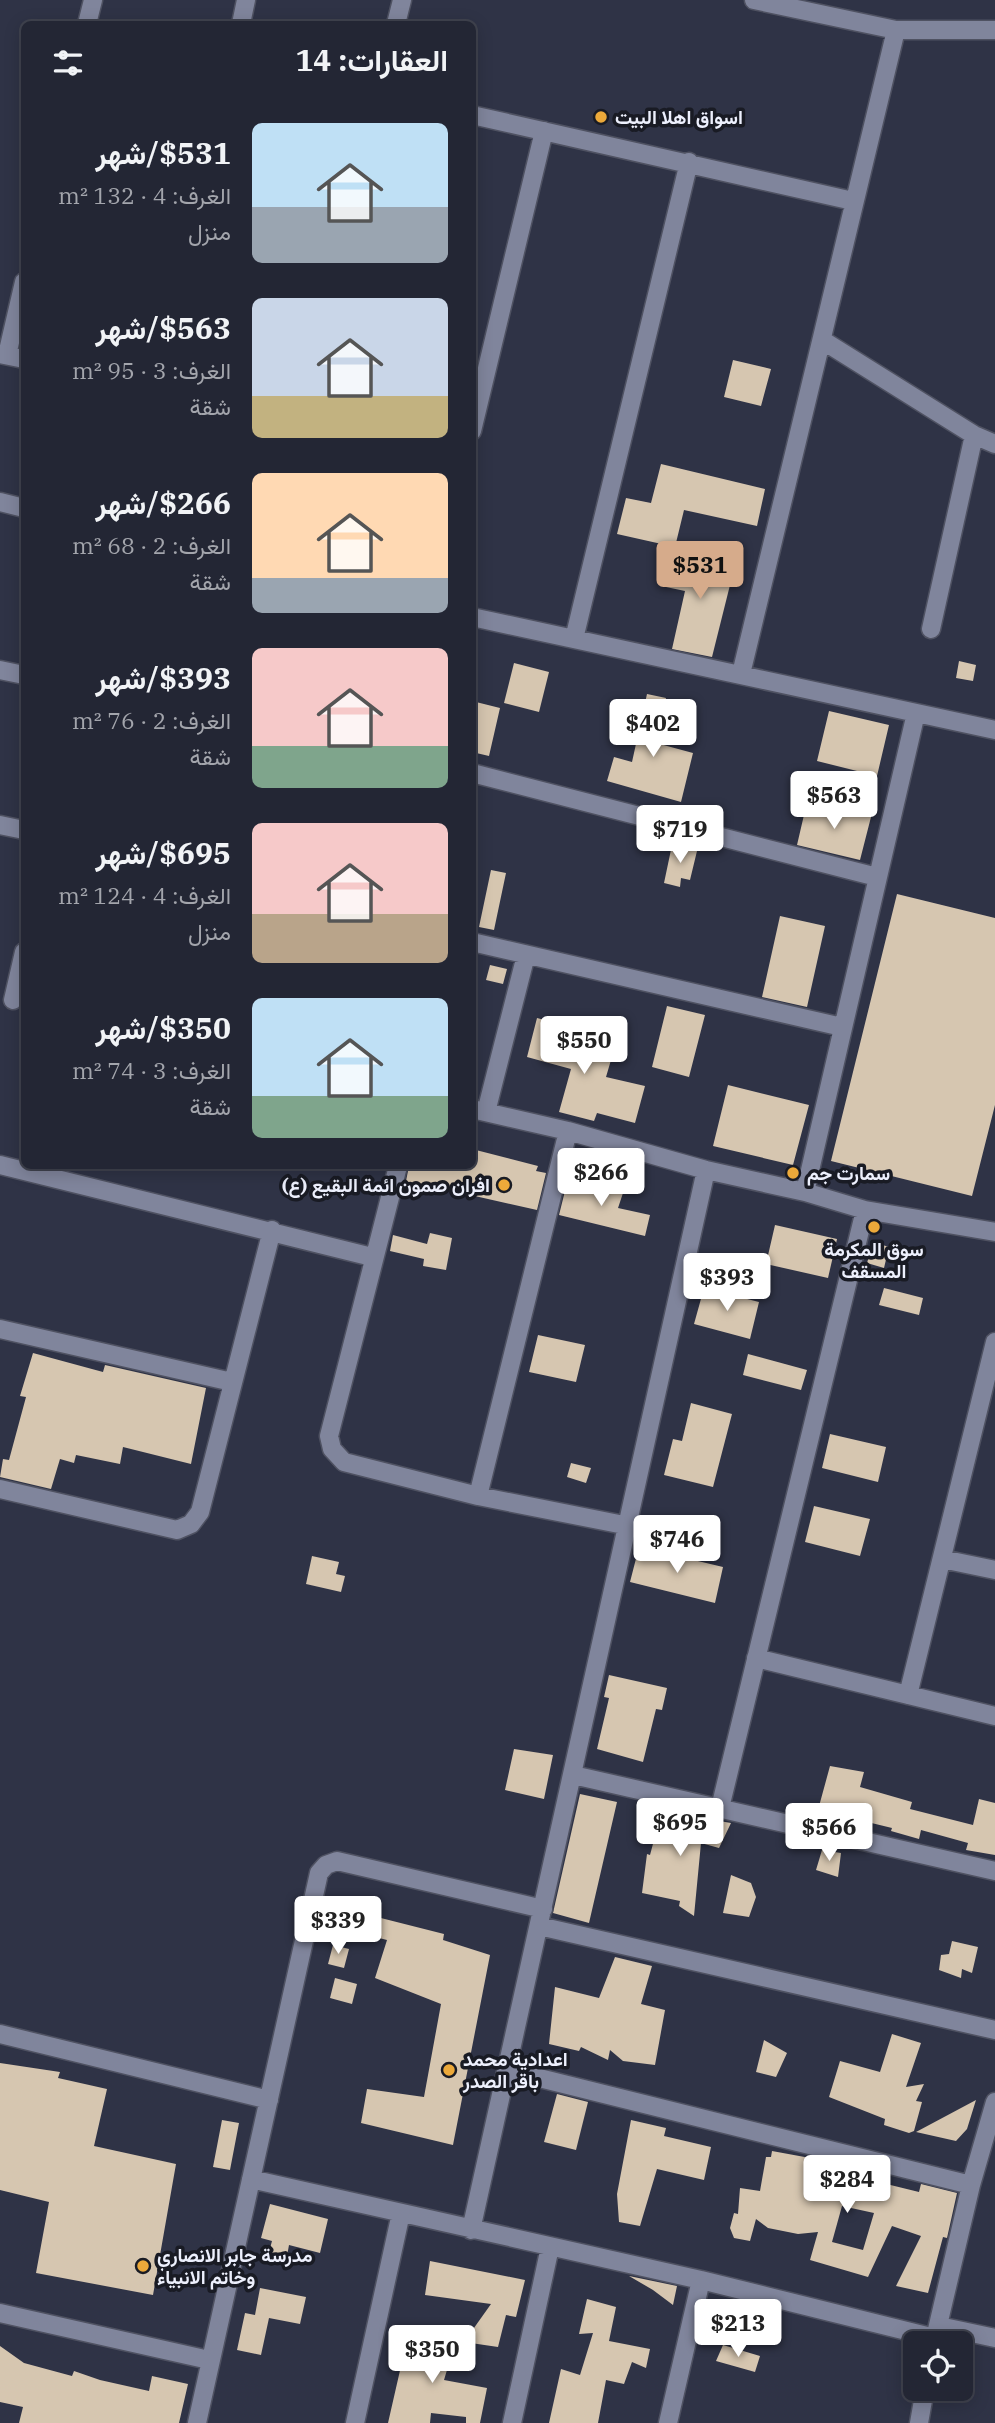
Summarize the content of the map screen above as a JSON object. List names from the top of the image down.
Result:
{
  "places": [
    "اسواق اهلا البيت",
    "سمارت جم",
    "افران صمون ائمة البقيع (ع)",
    "سوق المكرمة المسقف",
    "اعدادية محمد باقر الصدر",
    "مدرسة جابر الانصاري وخاتم الانبياء"
  ],
  "page": {
    "heading": "العقارات: 14",
    "list": [
      {
        "name": "$531/شهر",
        "note": "الغرف: 4 · 132 m² · منزل"
      },
      {
        "name": "$563/شهر",
        "note": "الغرف: 3 · 95 m² · شقة"
      },
      {
        "name": "$266/شهر",
        "note": "الغرف: 2 · 68 m² · شقة"
      },
      {
        "name": "$393/شهر",
        "note": "الغرف: 2 · 76 m² · شقة"
      },
      {
        "name": "$695/شهر",
        "note": "الغرف: 4 · 124 m² · منزل"
      },
      {
        "name": "$350/شهر",
        "note": "الغرف: 3 · 74 m² · شقة"
      }
    ],
    "price": [
      "$531",
      "$402",
      "$563",
      "$719",
      "$550",
      "$266",
      "$393",
      "$746",
      "$695",
      "$566",
      "$339",
      "$284",
      "$213",
      "$350"
    ]
  }
}
